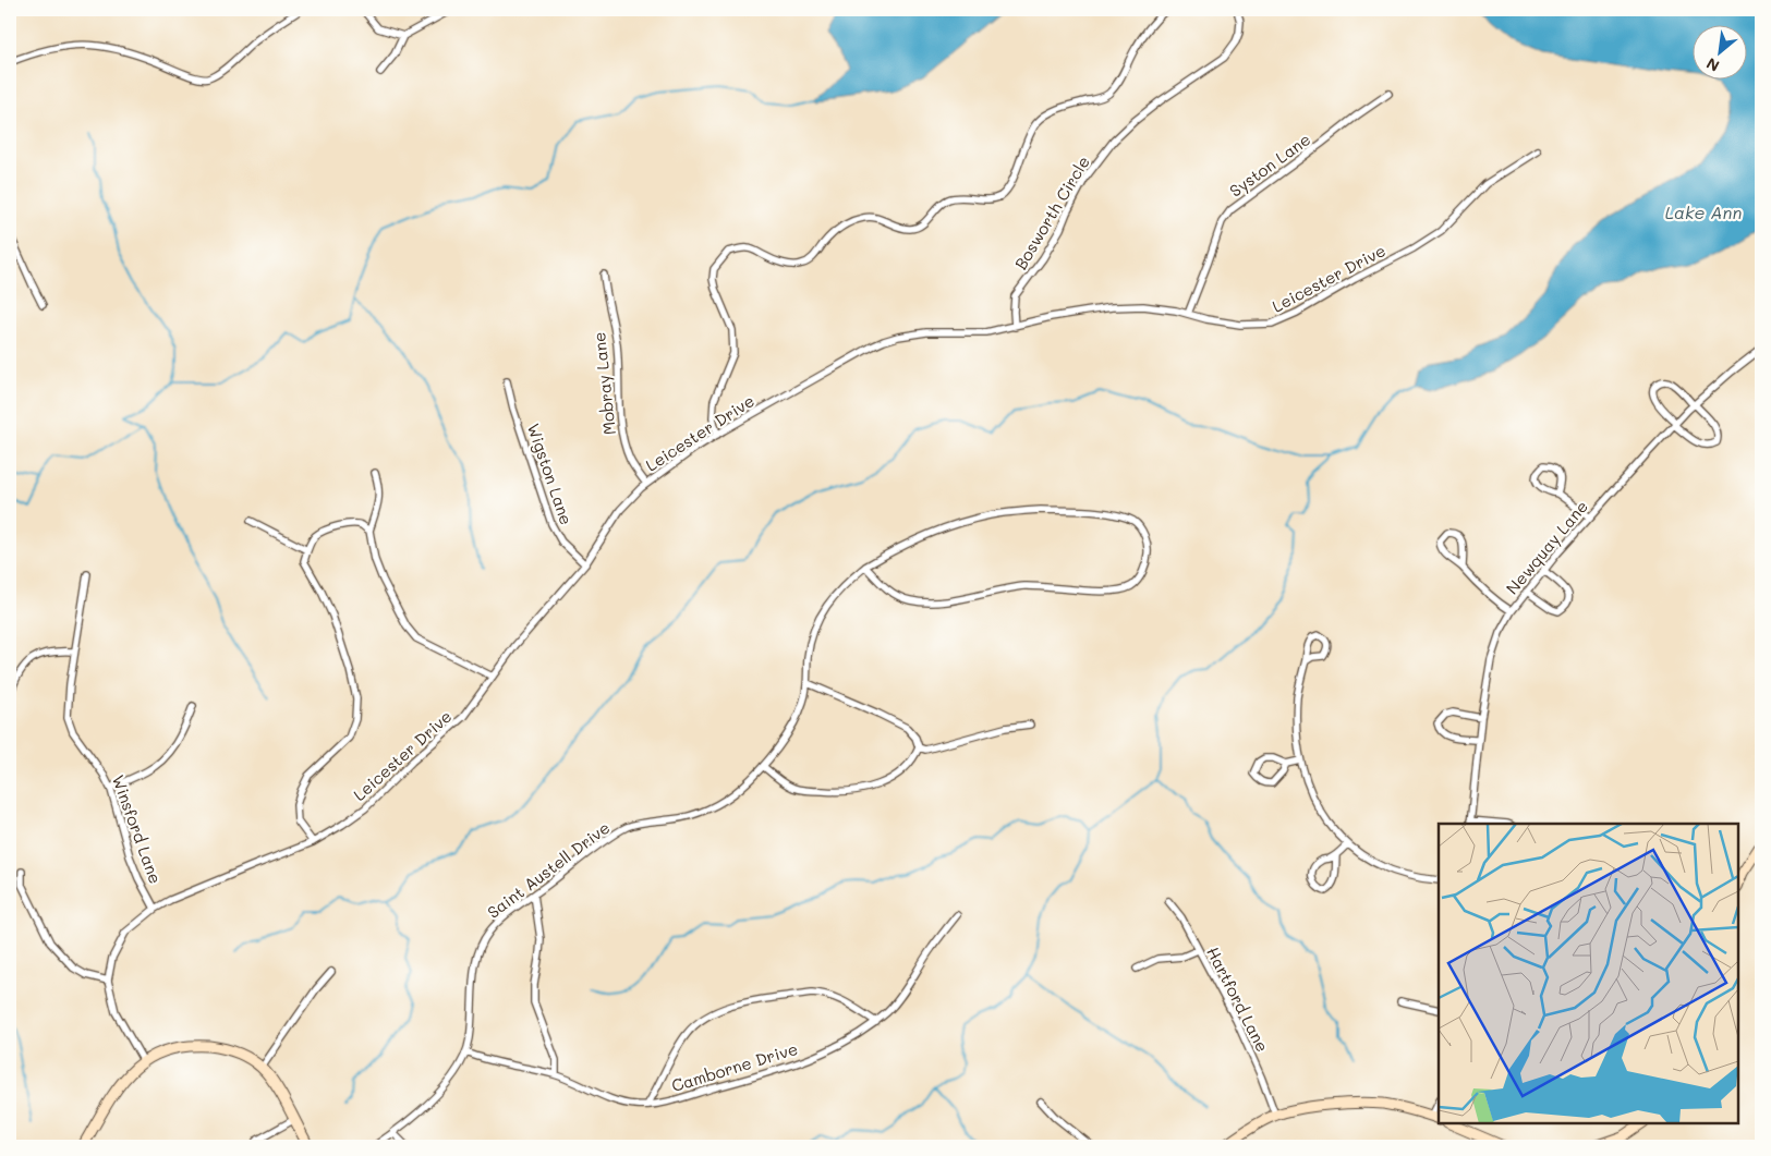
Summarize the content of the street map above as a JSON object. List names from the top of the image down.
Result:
{
  "streets": {
    "street": [
      "Syston Lane",
      "Bosworth Circle",
      "Leicester Drive",
      "Mobray Lane",
      "Wigston Lane",
      "Newquay Lane",
      "Winsford Lane",
      "Saint Austell Drive",
      "Hartford Lane",
      "Camborne Drive"
    ]
  },
  "crossings": [
    ["Syston Lane", "Leicester Drive"],
    ["Bosworth Circle", "Leicester Drive"],
    ["Leicester Drive", "Mobray Lane"],
    ["Leicester Drive", "Wigston Lane"],
    ["Leicester Drive", "Winsford Lane"],
    ["Saint Austell Drive", "Camborne Drive"]
  ],
  "water": ["Lake Ann"],
  "north": "bottom left"
}
